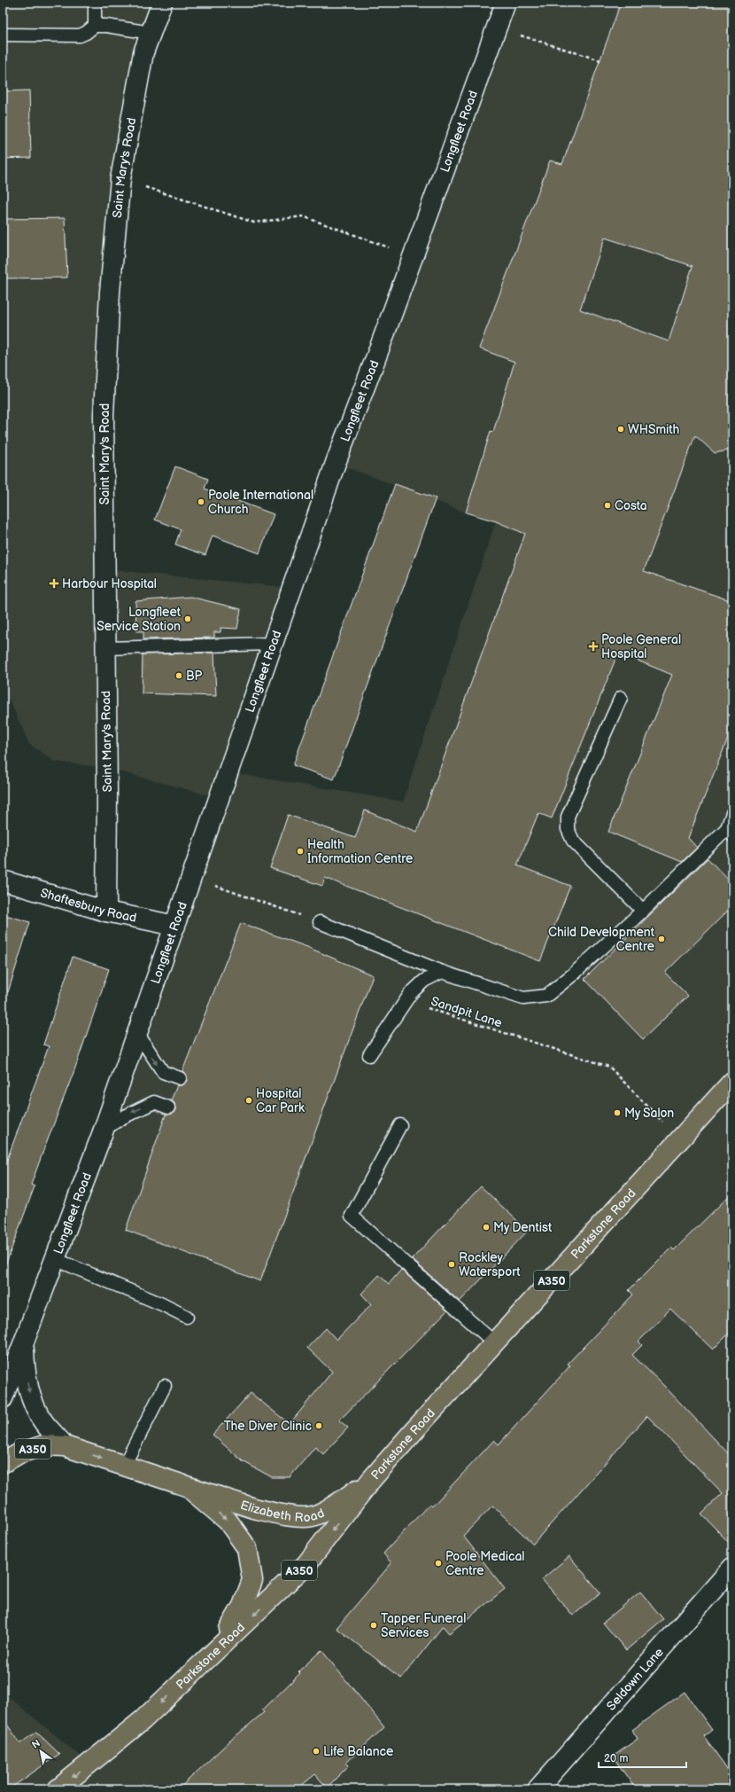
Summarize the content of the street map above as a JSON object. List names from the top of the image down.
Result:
{
  "streets": {
    "main road": [
      "Longfleet Road",
      "Saint Mary's Road",
      "Shaftesbury Road",
      "Parkstone Road",
      "A350",
      "Elizabeth Road",
      "Seldown Lane"
    ],
    "path": ["Sandpit Lane"]
  },
  "crossings": [
    ["Longfleet Road", "Shaftesbury Road"],
    ["Longfleet Road", "A350"],
    ["Longfleet Road", "Elizabeth Road"],
    ["Saint Mary's Road", "Shaftesbury Road"],
    ["Sandpit Lane", "Parkstone Road"],
    ["Parkstone Road", "Elizabeth Road"],
    ["A350", "Elizabeth Road"]
  ],
  "one_way": ["Parkstone Road"],
  "places": {
    "other": [
      "WHSmith",
      "Poole International Church",
      "Costa",
      "Longfleet Service Station",
      "BP",
      "Health Information Centre",
      "Child Development Centre",
      "Hospital Car Park",
      "My Salon",
      "My Dentist",
      "Rockley Watersport",
      "The Diver Clinic",
      "Poole Medical Centre",
      "Tapper Funeral Services",
      "Life Balance"
    ],
    "health": ["Harbour Hospital", "Poole General Hospital"]
  },
  "scale_bar": "20 m",
  "north": "top left"
}
